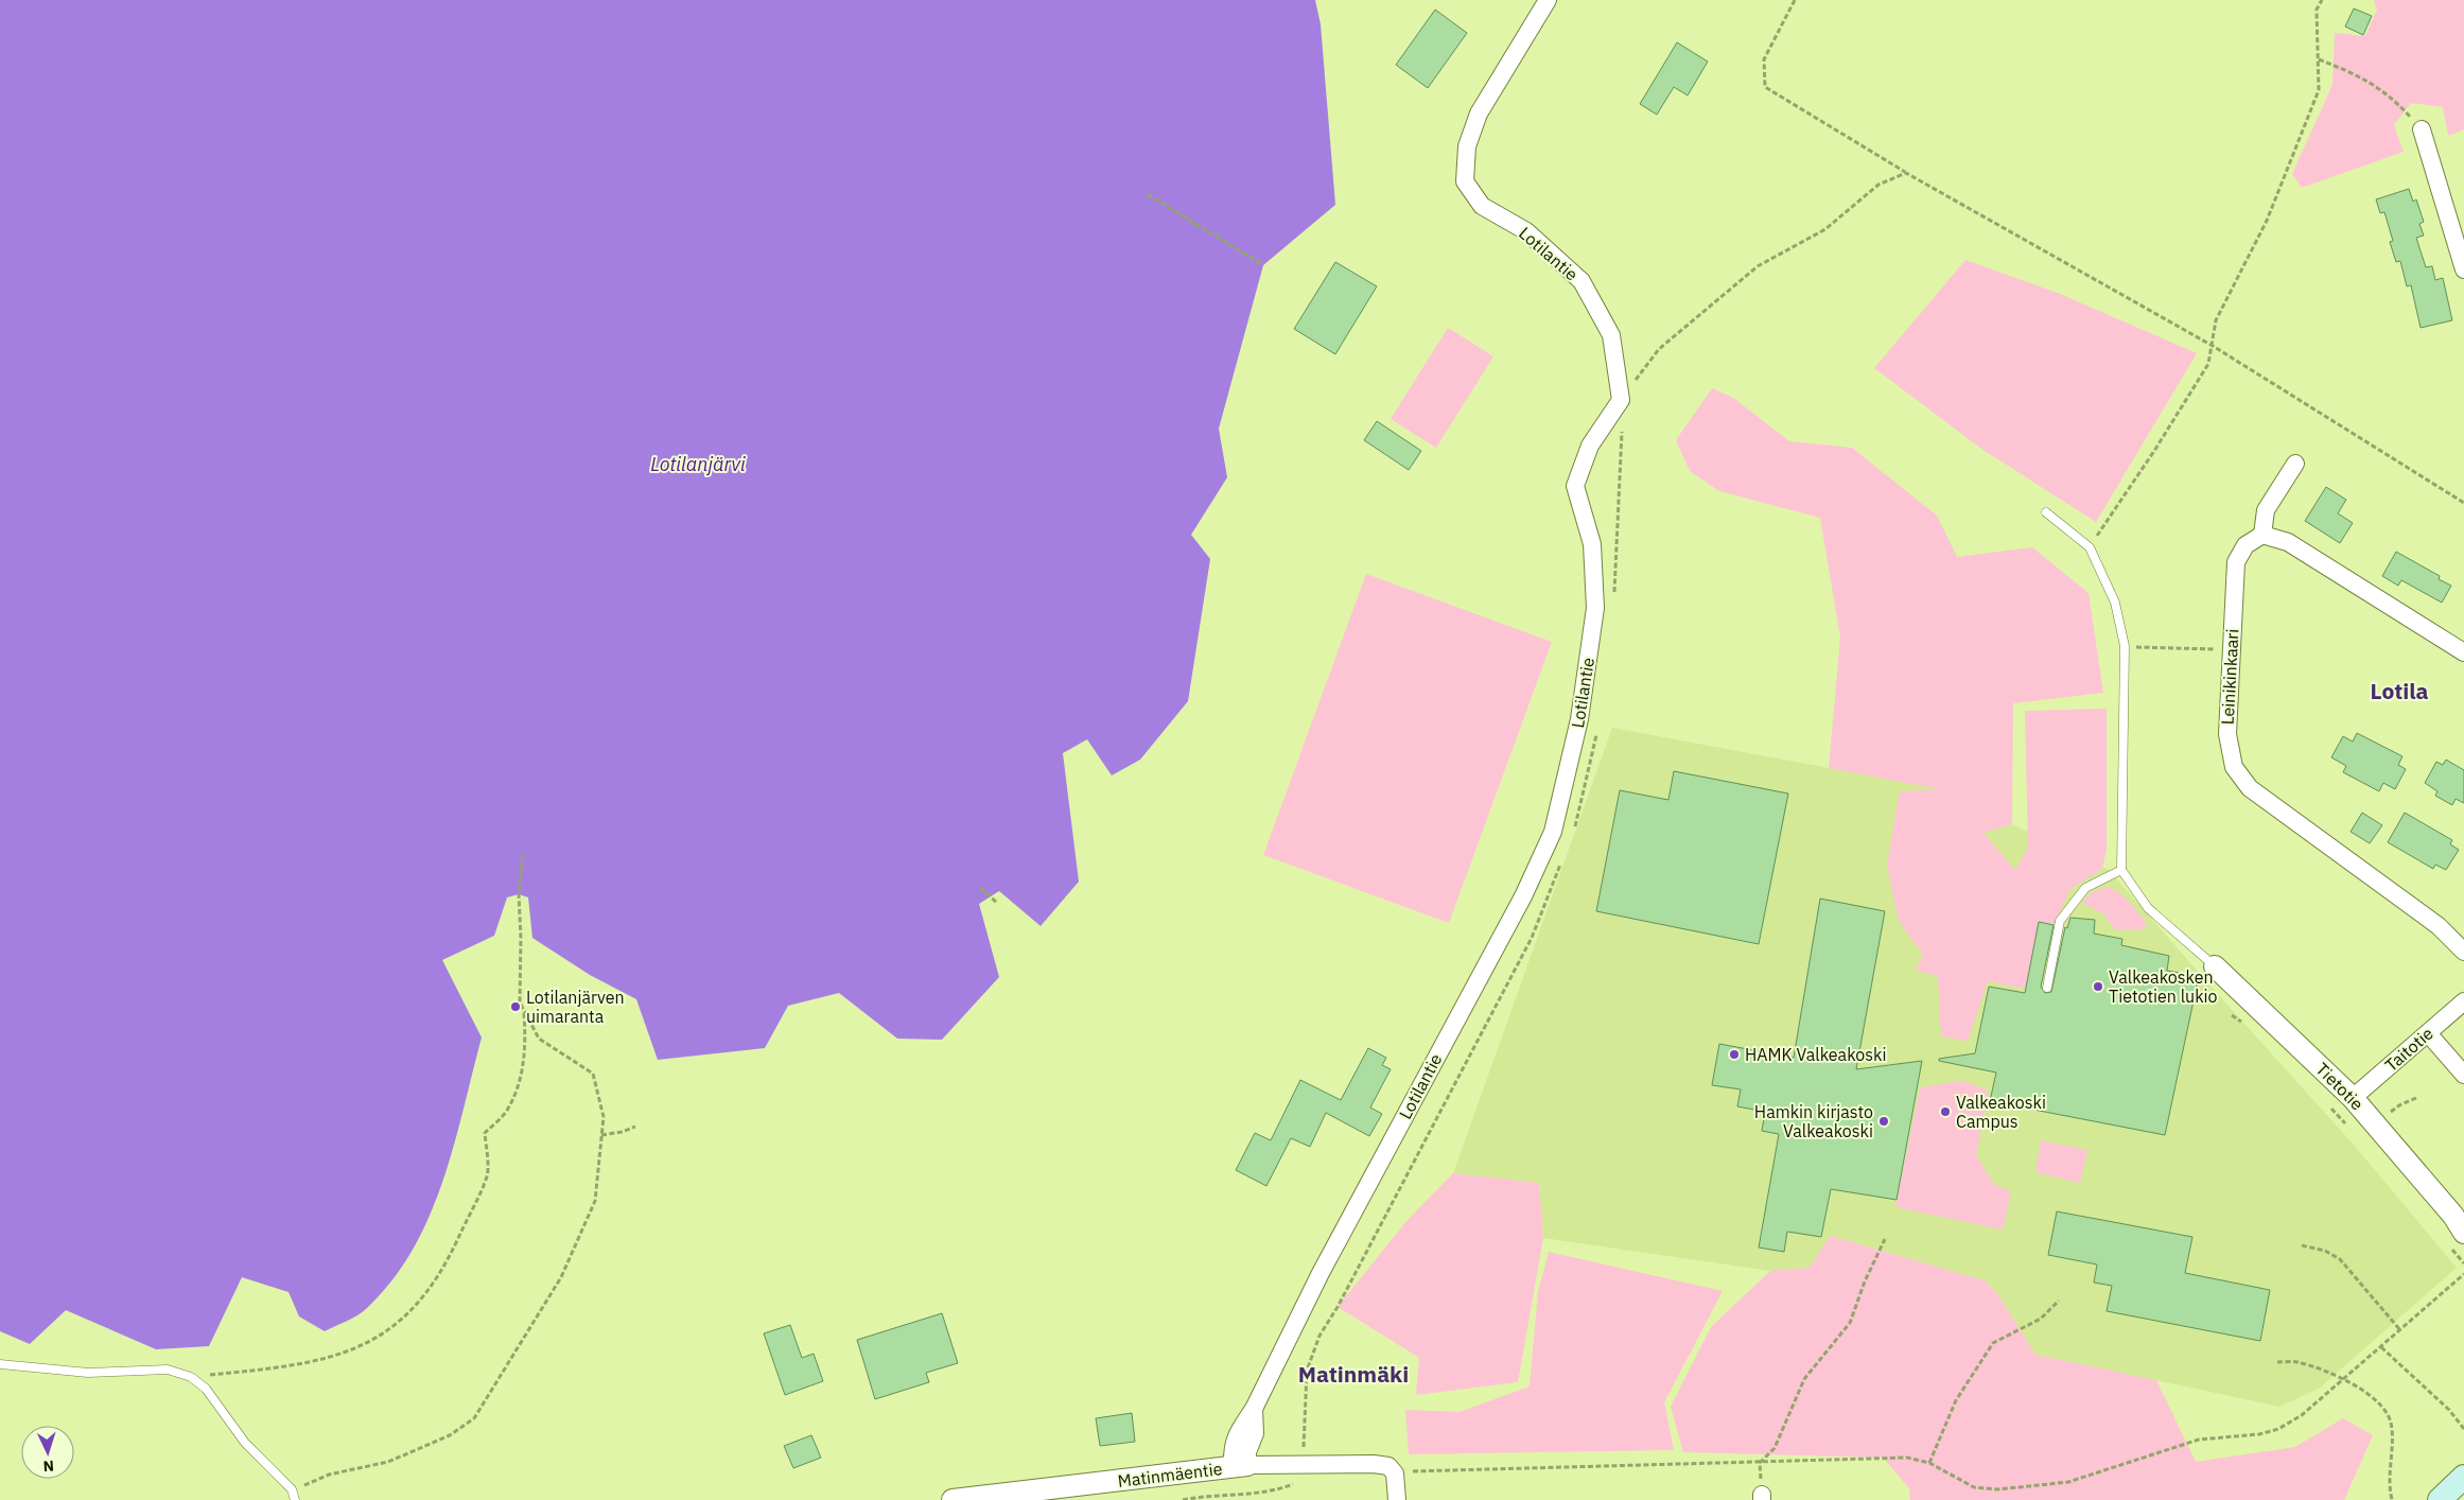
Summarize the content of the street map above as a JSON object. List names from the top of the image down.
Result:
{
  "streets": {
    "street": [
      "Lotilantie",
      "Leinikinkaari",
      "Taitotie",
      "Tietotie",
      "Matinmäentie"
    ]
  },
  "crossings": [
    ["Lotilantie", "Matinmäentie"],
    ["Taitotie", "Tietotie"]
  ],
  "districts": ["Lotila", "Matinmäki"],
  "water": ["Lotilanjärvi"],
  "places": [
    "Valkeakosken Tietotien lukio",
    "Lotilanjärven uimaranta",
    "HAMK Valkeakoski",
    "Valkeakoski Campus",
    "Hamkin kirjasto Valkeakoski"
  ],
  "north": "bottom"
}
